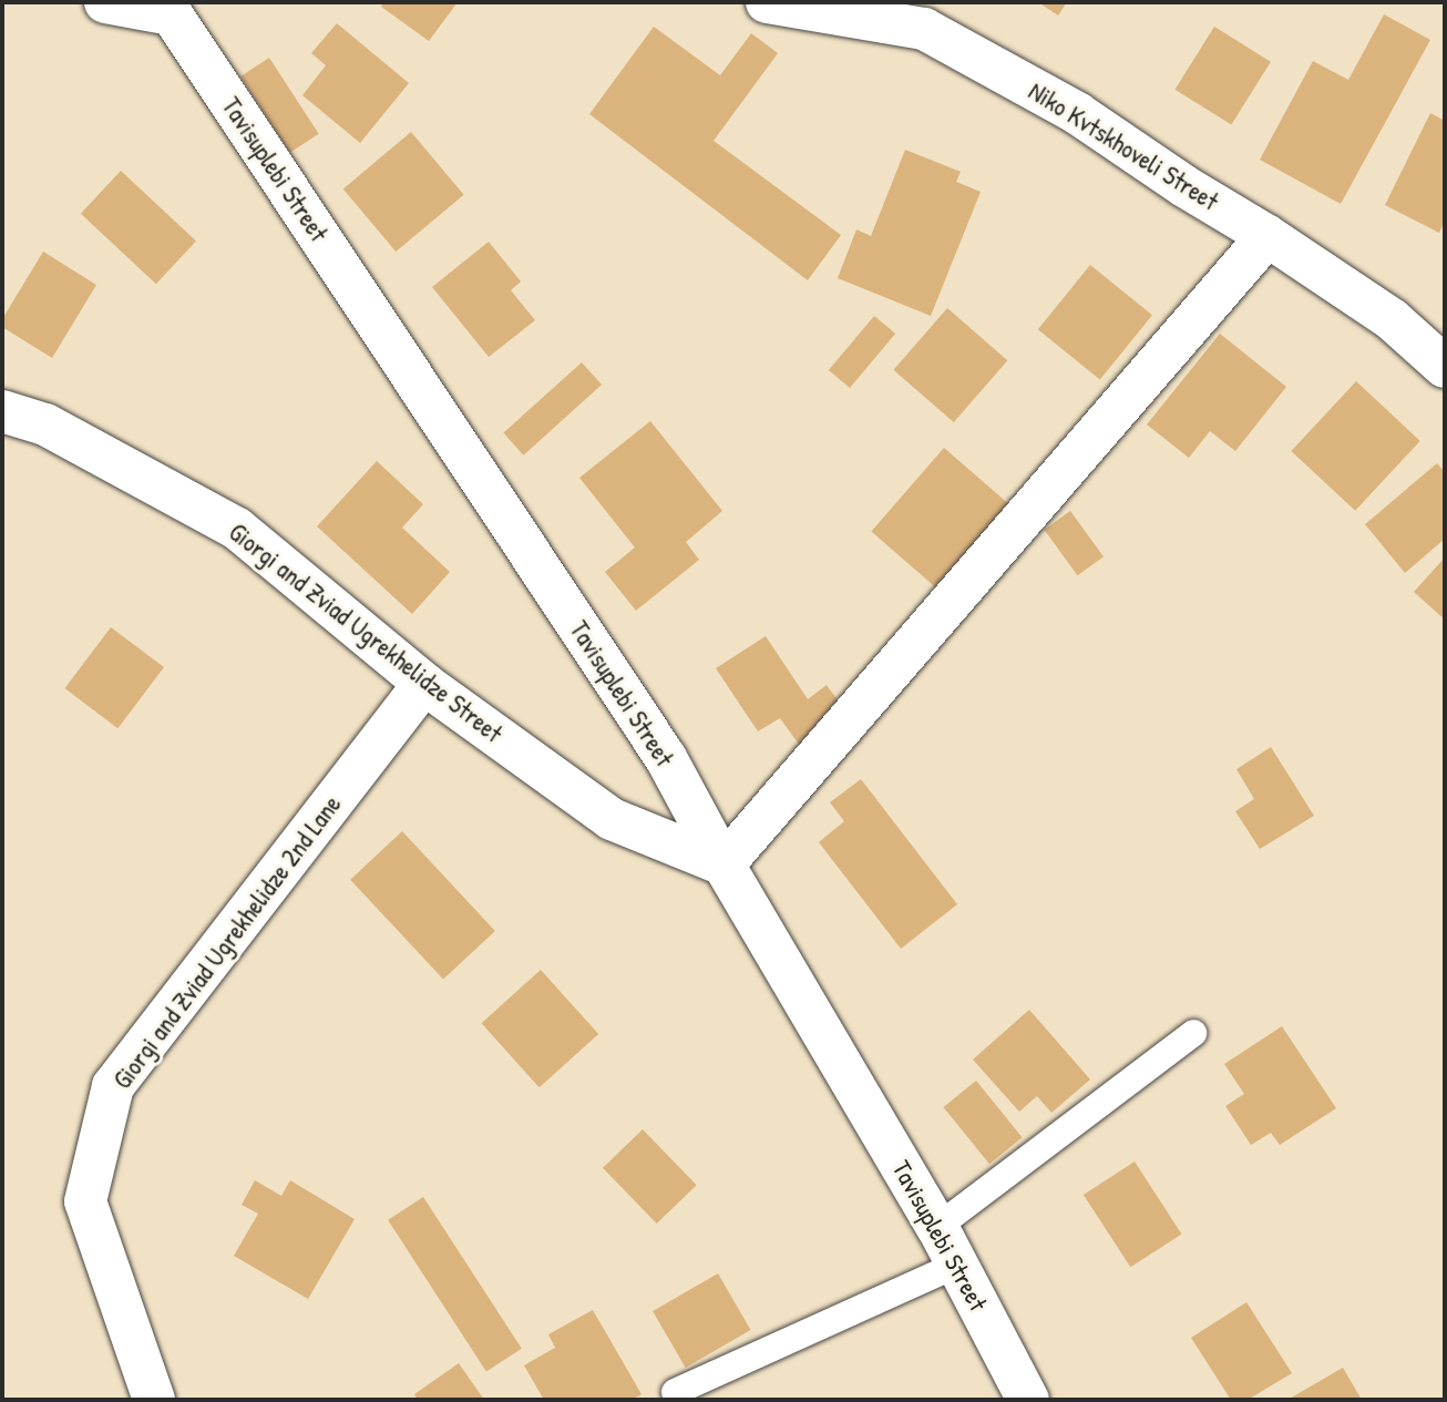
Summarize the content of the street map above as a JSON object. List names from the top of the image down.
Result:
{
  "streets": {
    "street": [
      "Niko Kvtskhoveli Street",
      "Tavisuplebi Street",
      "Giorgi and Zviad Ugrekhelidze Street",
      "Giorgi and Zviad Ugrekhelidze 2nd Lane"
    ]
  },
  "crossings": [
    ["Tavisuplebi Street", "Giorgi and Zviad Ugrekhelidze Street"],
    ["Giorgi and Zviad Ugrekhelidze Street", "Giorgi and Zviad Ugrekhelidze 2nd Lane"]
  ]
}
